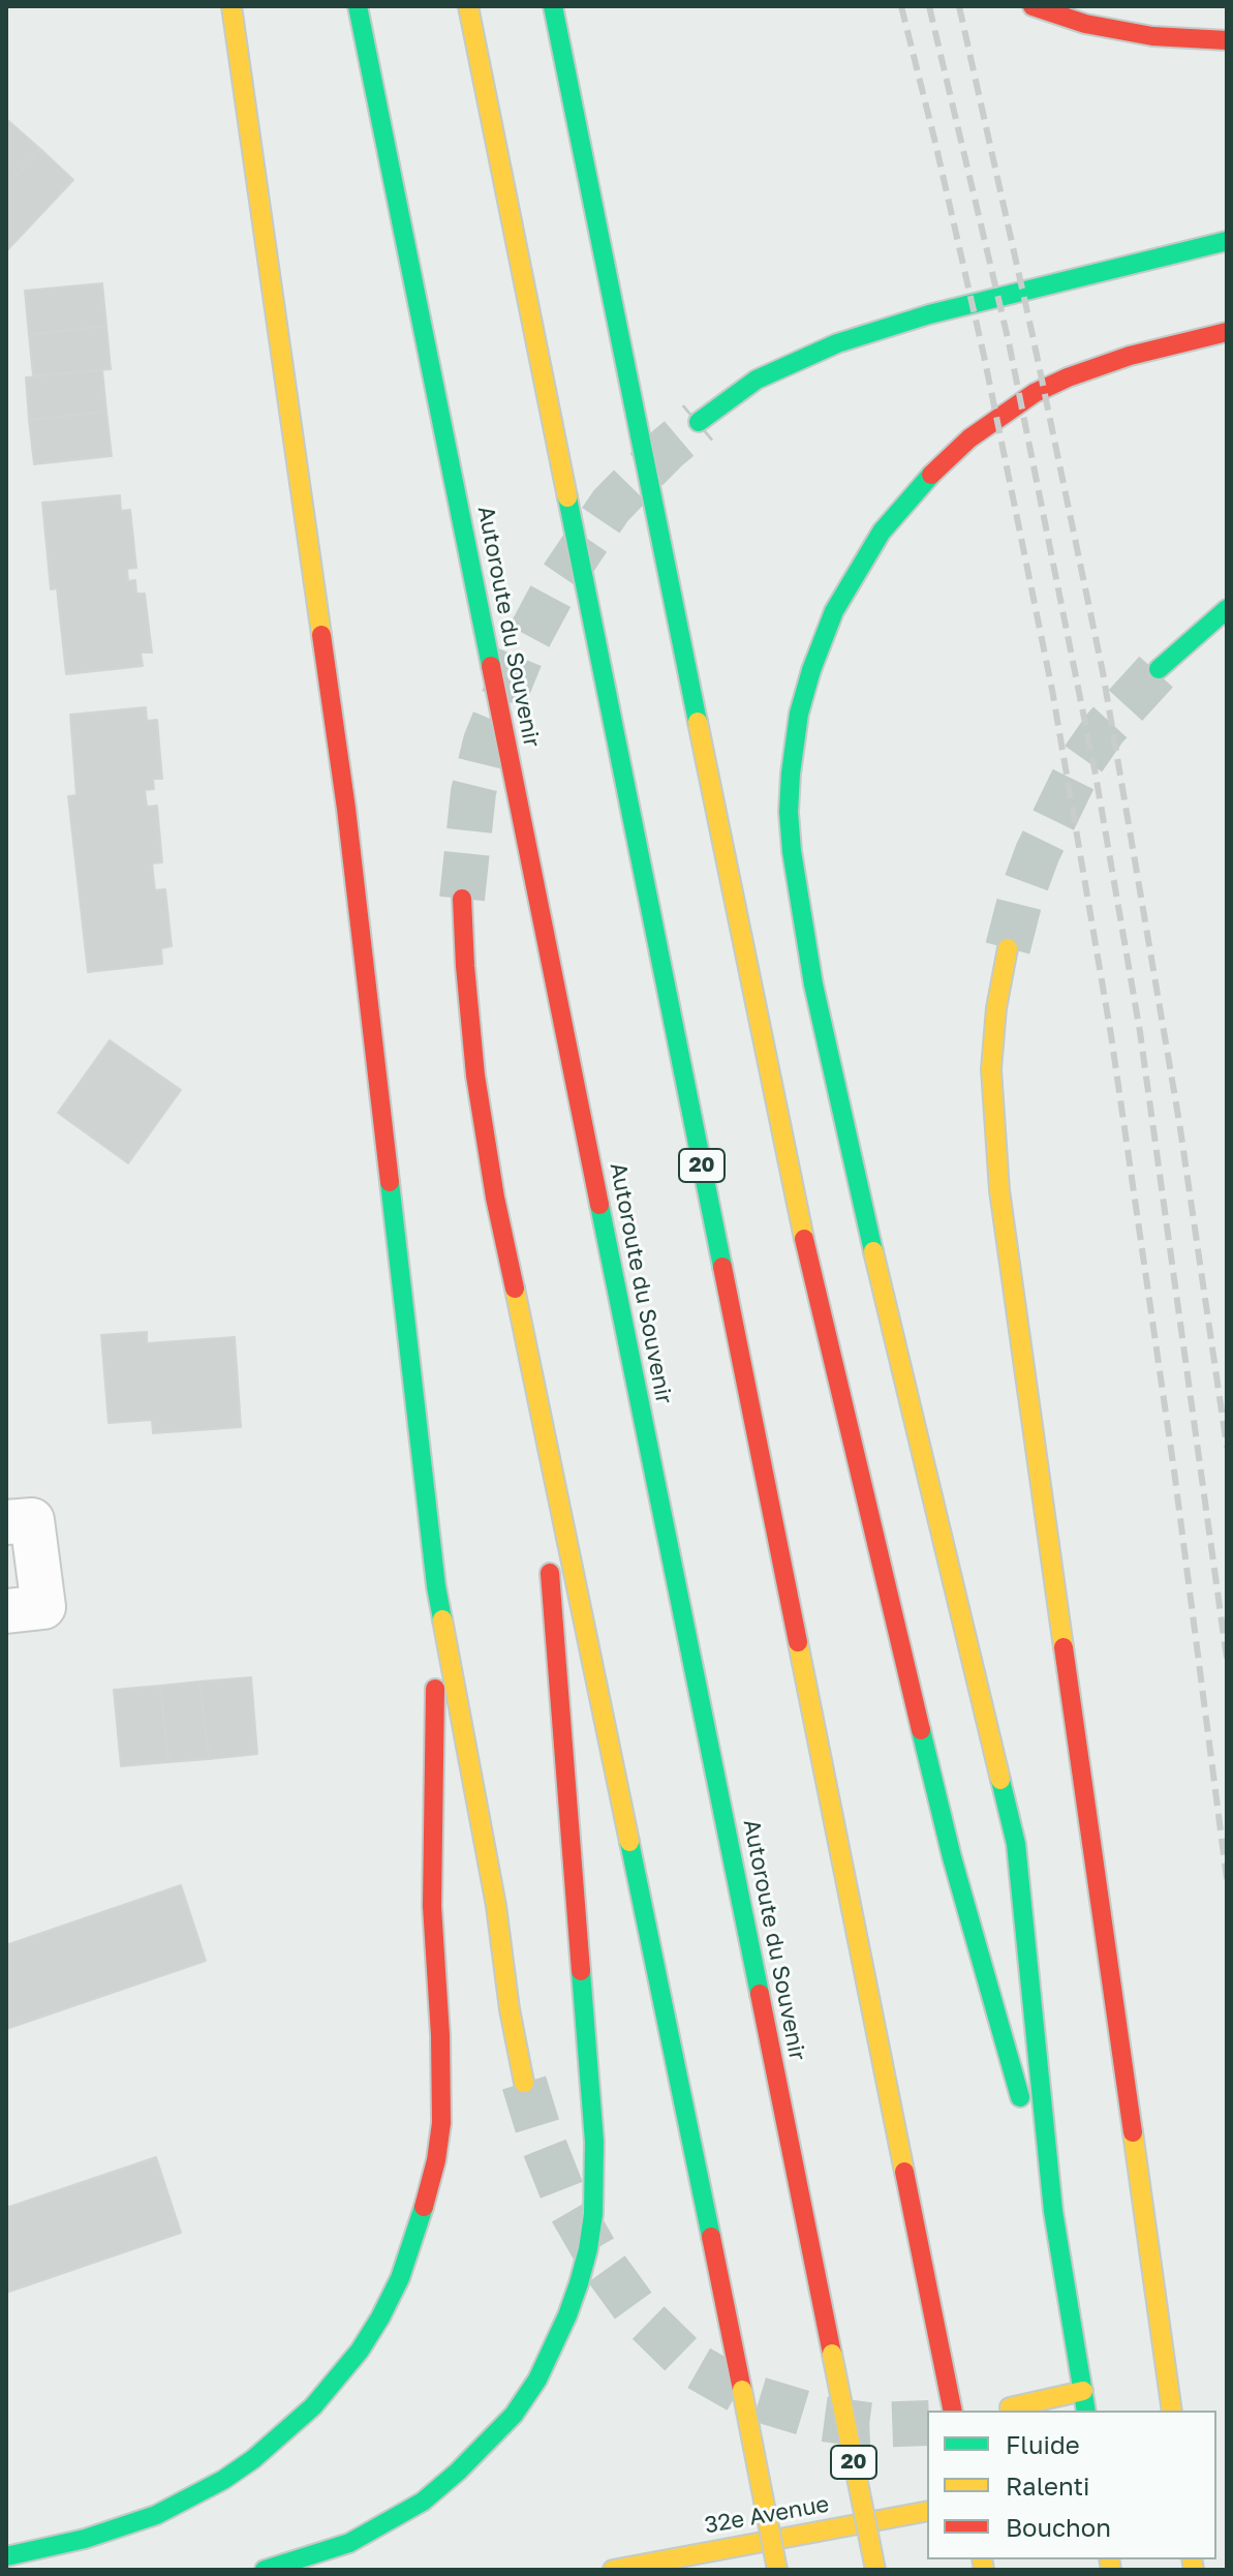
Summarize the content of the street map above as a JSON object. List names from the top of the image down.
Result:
{
  "streets": {
    "main road": ["Autoroute du Souvenir", "20", "32e Avenue"]
  },
  "legend": ["Fluide", "Ralenti", "Bouchon"]
}
